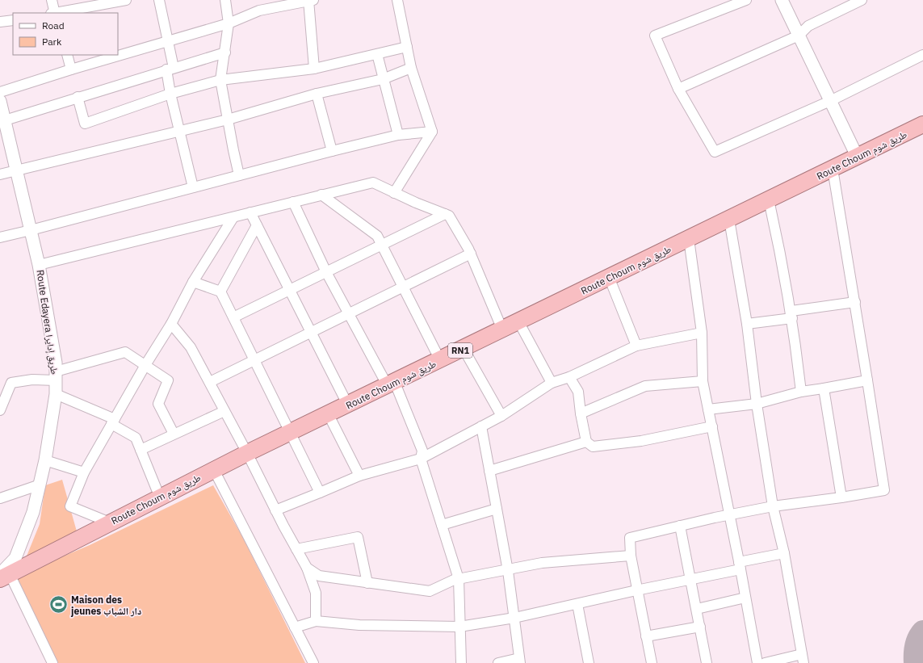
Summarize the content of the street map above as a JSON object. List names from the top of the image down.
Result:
{
  "streets": {
    "highway": ["Route Choum طريق شوم", "RN1"],
    "street": ["Route Edayera طريق إدايرا"]
  },
  "crossings": [
    ["Route Choum طريق شوم", "Route Edayera طريق إدايرا"]
  ],
  "places": {
    "sports": ["Maison des jeunes دار الشباب"]
  },
  "legend": ["Road", "Park"]
}
